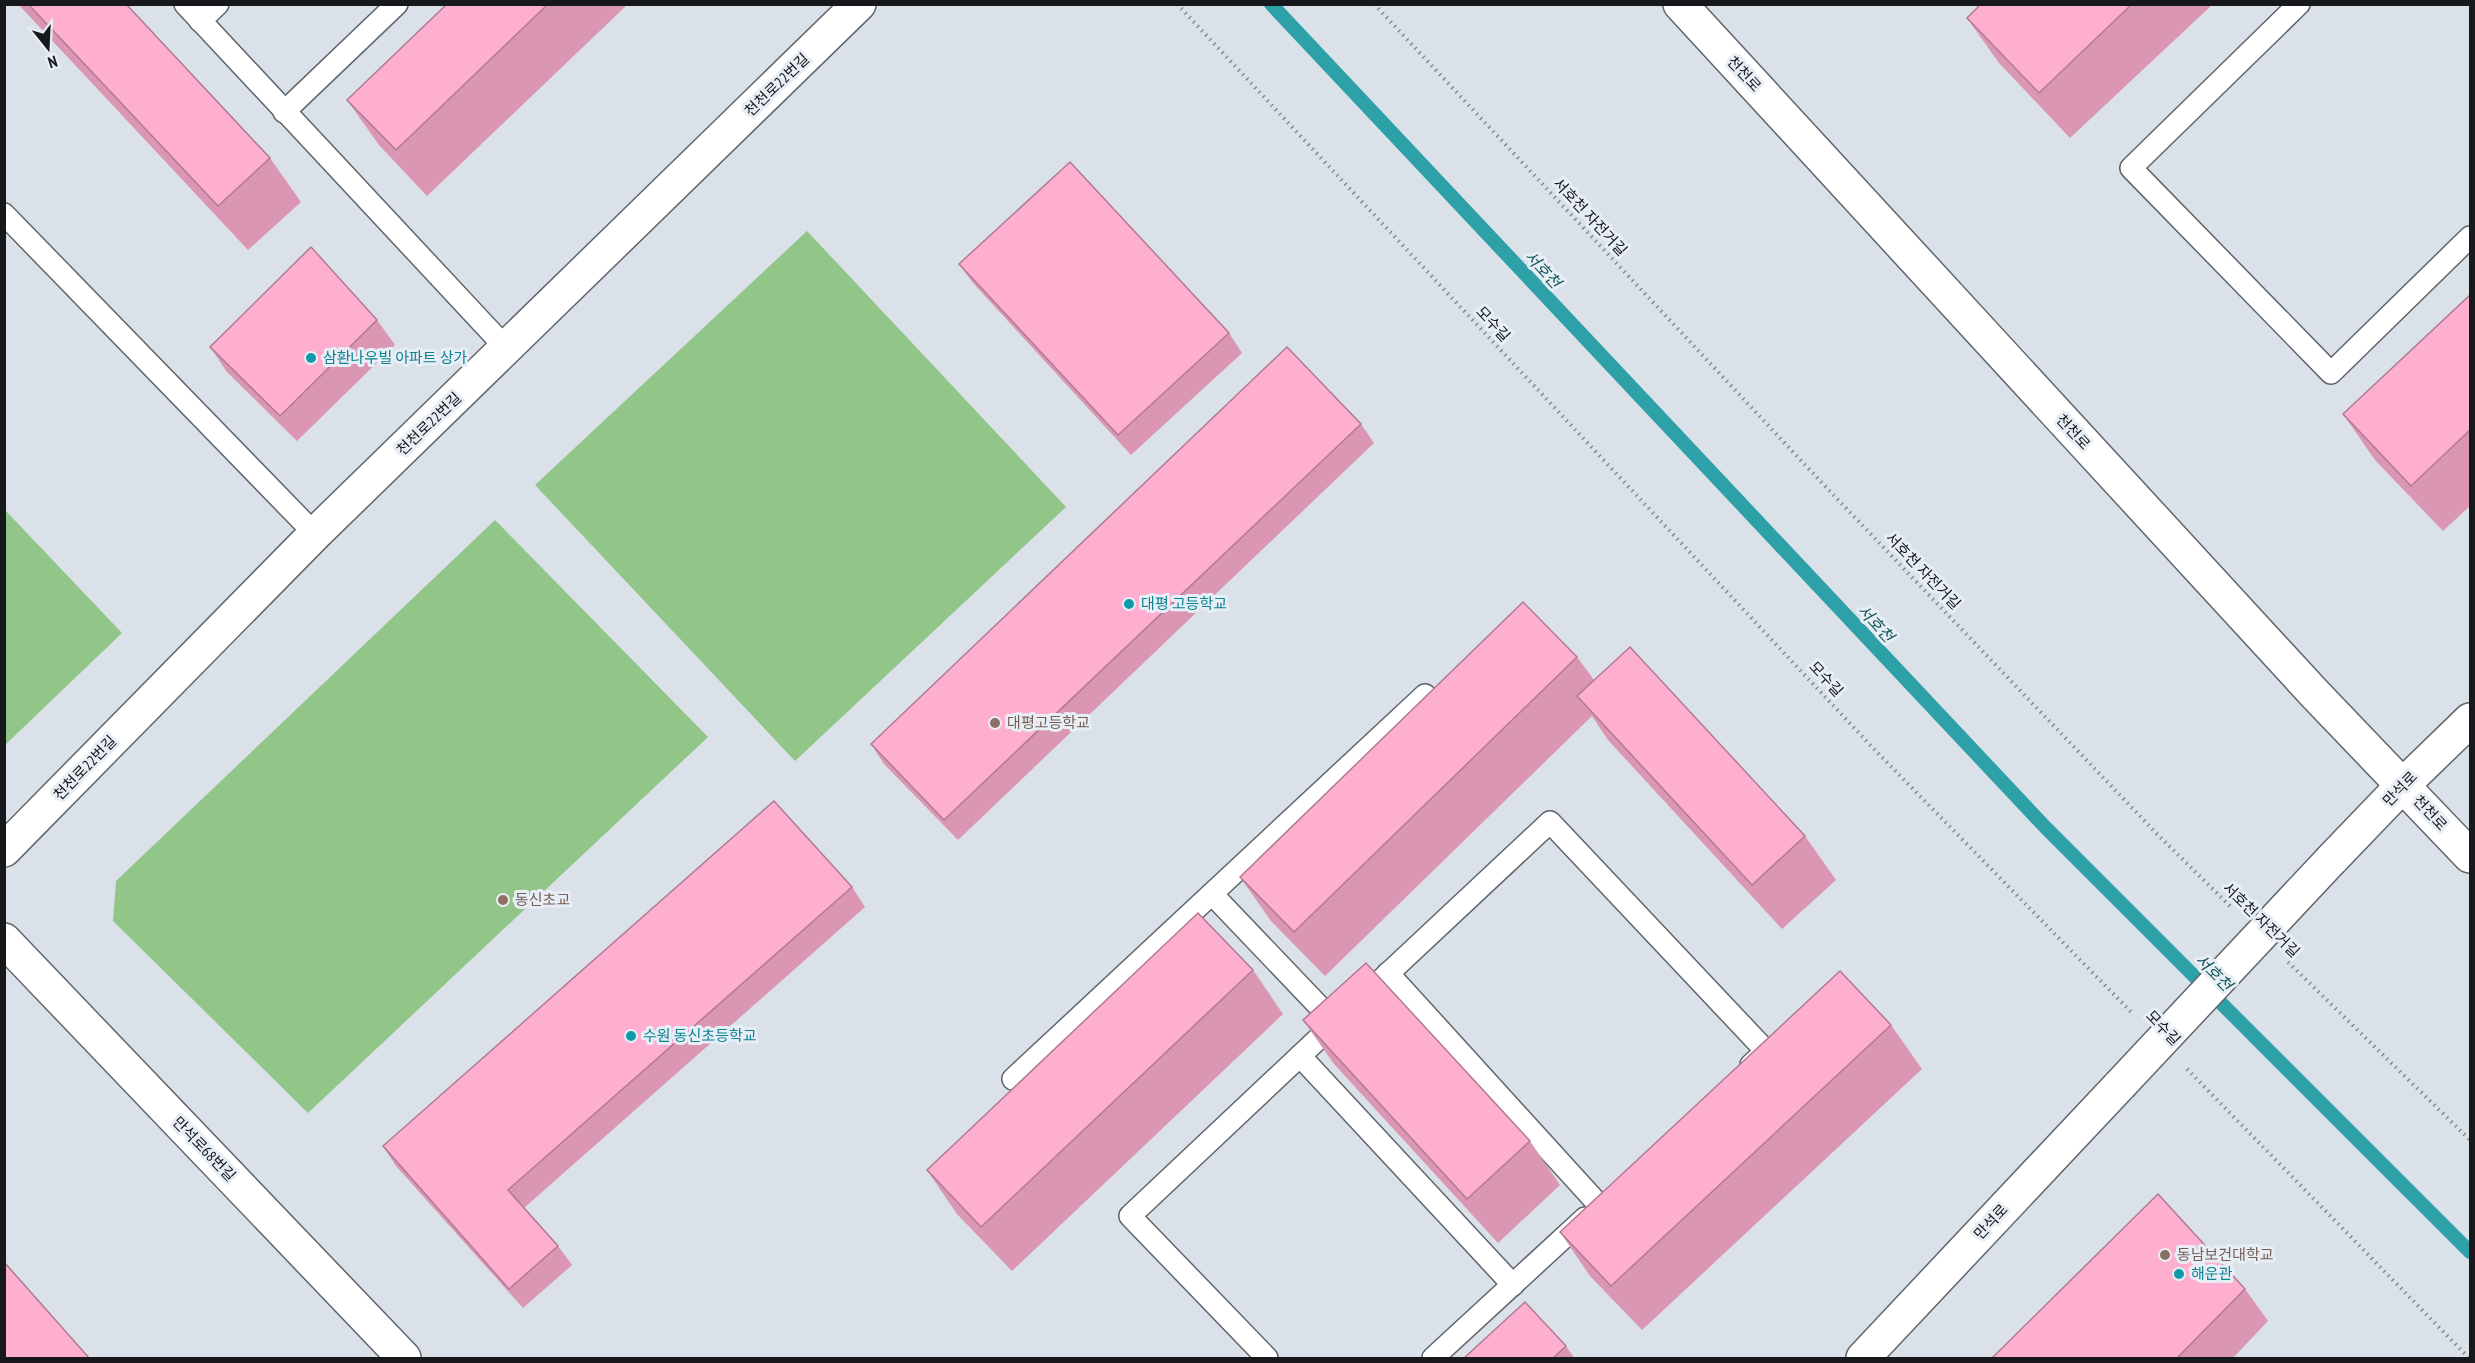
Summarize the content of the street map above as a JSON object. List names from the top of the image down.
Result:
{
  "streets": {
    "street": [
      "천천로",
      "천천로22번길",
      "만석로",
      "만석로68번길"
    ],
    "path": ["서호천 자전거길", "모수길"]
  },
  "crossings": [
    ["천천로", "만석로"]
  ],
  "water": ["서호천"],
  "places": [
    "삼환나우빌 아파트 상가",
    "대평 고등학교",
    "대평고등학교",
    "동신초교",
    "수원 동신초등학교",
    "동남보건대학교",
    "해운관"
  ],
  "north": "bottom"
}
